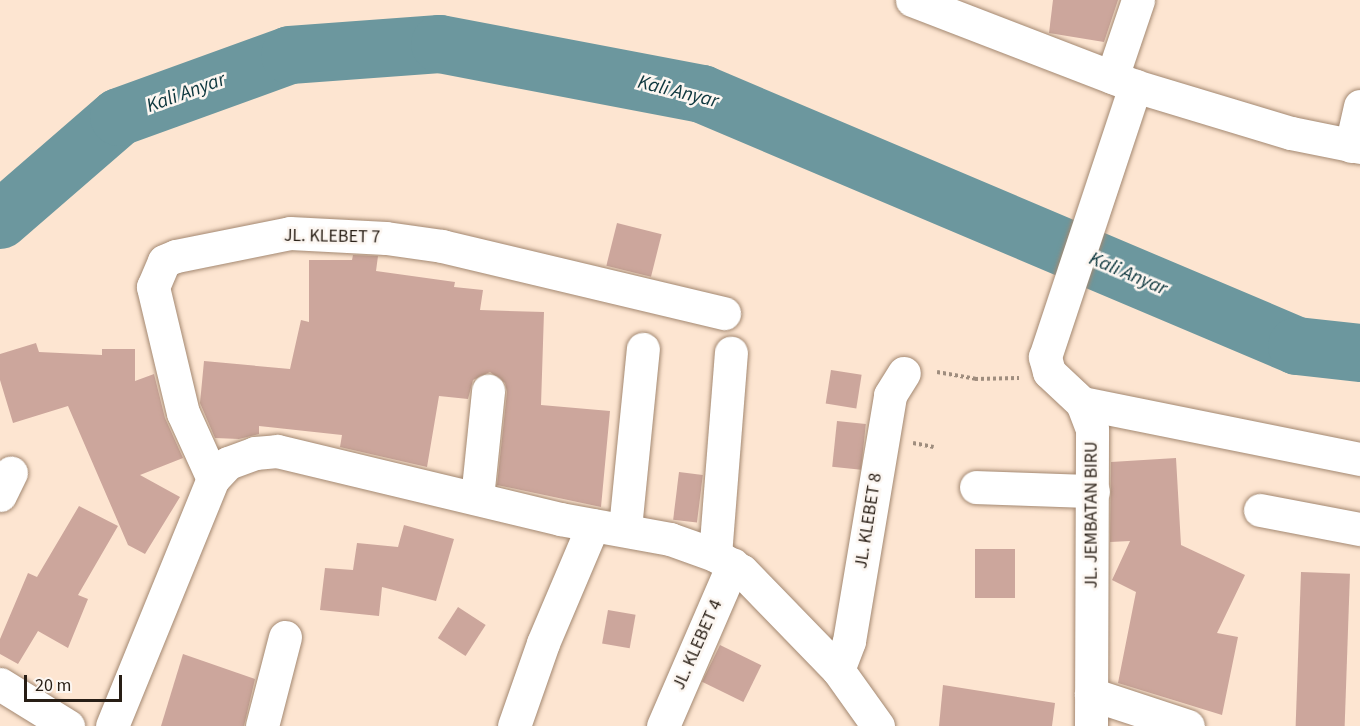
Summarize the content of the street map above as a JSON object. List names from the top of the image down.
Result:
{
  "streets": {
    "street": [
      "JL. KLEBET 7",
      "JL. JEMBATAN BIRU",
      "JL. KLEBET 8",
      "JL. KLEBET 4"
    ]
  },
  "water": ["Kali Anyar"],
  "scale_bar": "20 m"
}
